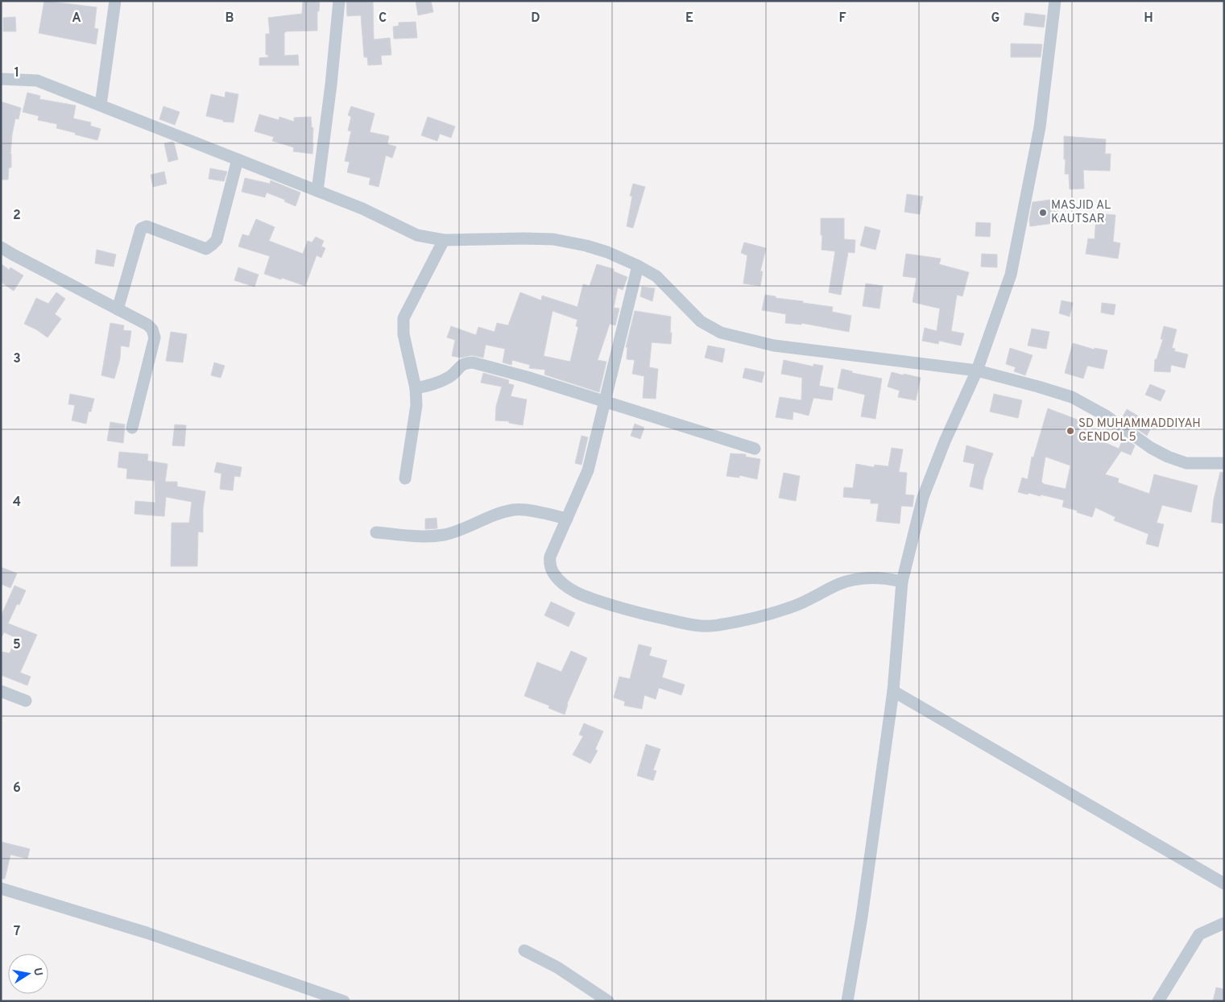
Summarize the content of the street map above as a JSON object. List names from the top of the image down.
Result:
{
  "places": ["MASJID AL KAUTSAR", "SD MUHAMMADDIYAH GENDOL 5"],
  "north": "right",
  "grid": {
    "columns": [
      "A",
      "B",
      "C",
      "D",
      "E",
      "F",
      "G",
      "H"
    ],
    "rows": [
      "1",
      "2",
      "3",
      "4",
      "5",
      "6",
      "7"
    ]
  }
}
